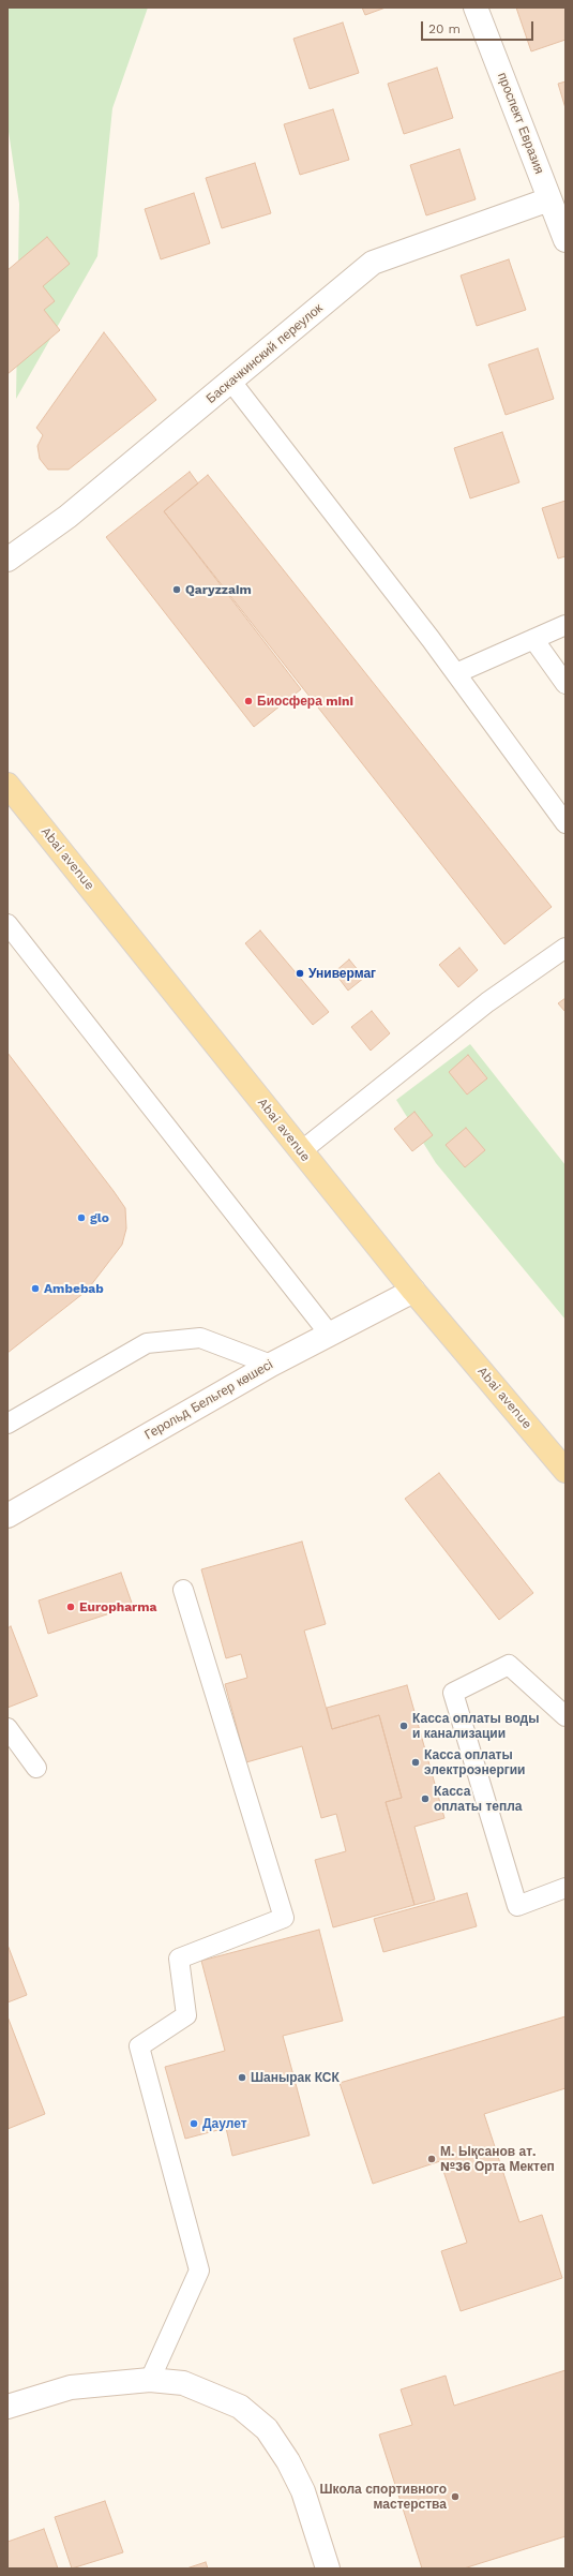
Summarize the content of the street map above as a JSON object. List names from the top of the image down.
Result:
{
  "streets": {
    "main road": ["Abai avenue"],
    "street": ["проспект Евразия", "Баскачкинский переулок", "Герольд Бельгер көшесі"]
  },
  "crossings": [
    ["проспект Евразия", "Баскачкинский переулок"],
    ["Abai avenue", "Герольд Бельгер көшесі"]
  ],
  "places": [
    "Qaryzzaim",
    "Биосфера mini",
    "Универмаг",
    "glo",
    "Ambebab",
    "Europharma",
    "Касса оплаты воды и канализации",
    "Касса оплаты электроэнергии",
    "Касса оплаты тепла",
    "Шанырак КСК",
    "Даулет",
    "М. Ықсанов ат. №36 Орта Мектеп",
    "Школа спортивного мастерства"
  ],
  "scale_bar": "20 m"
}
